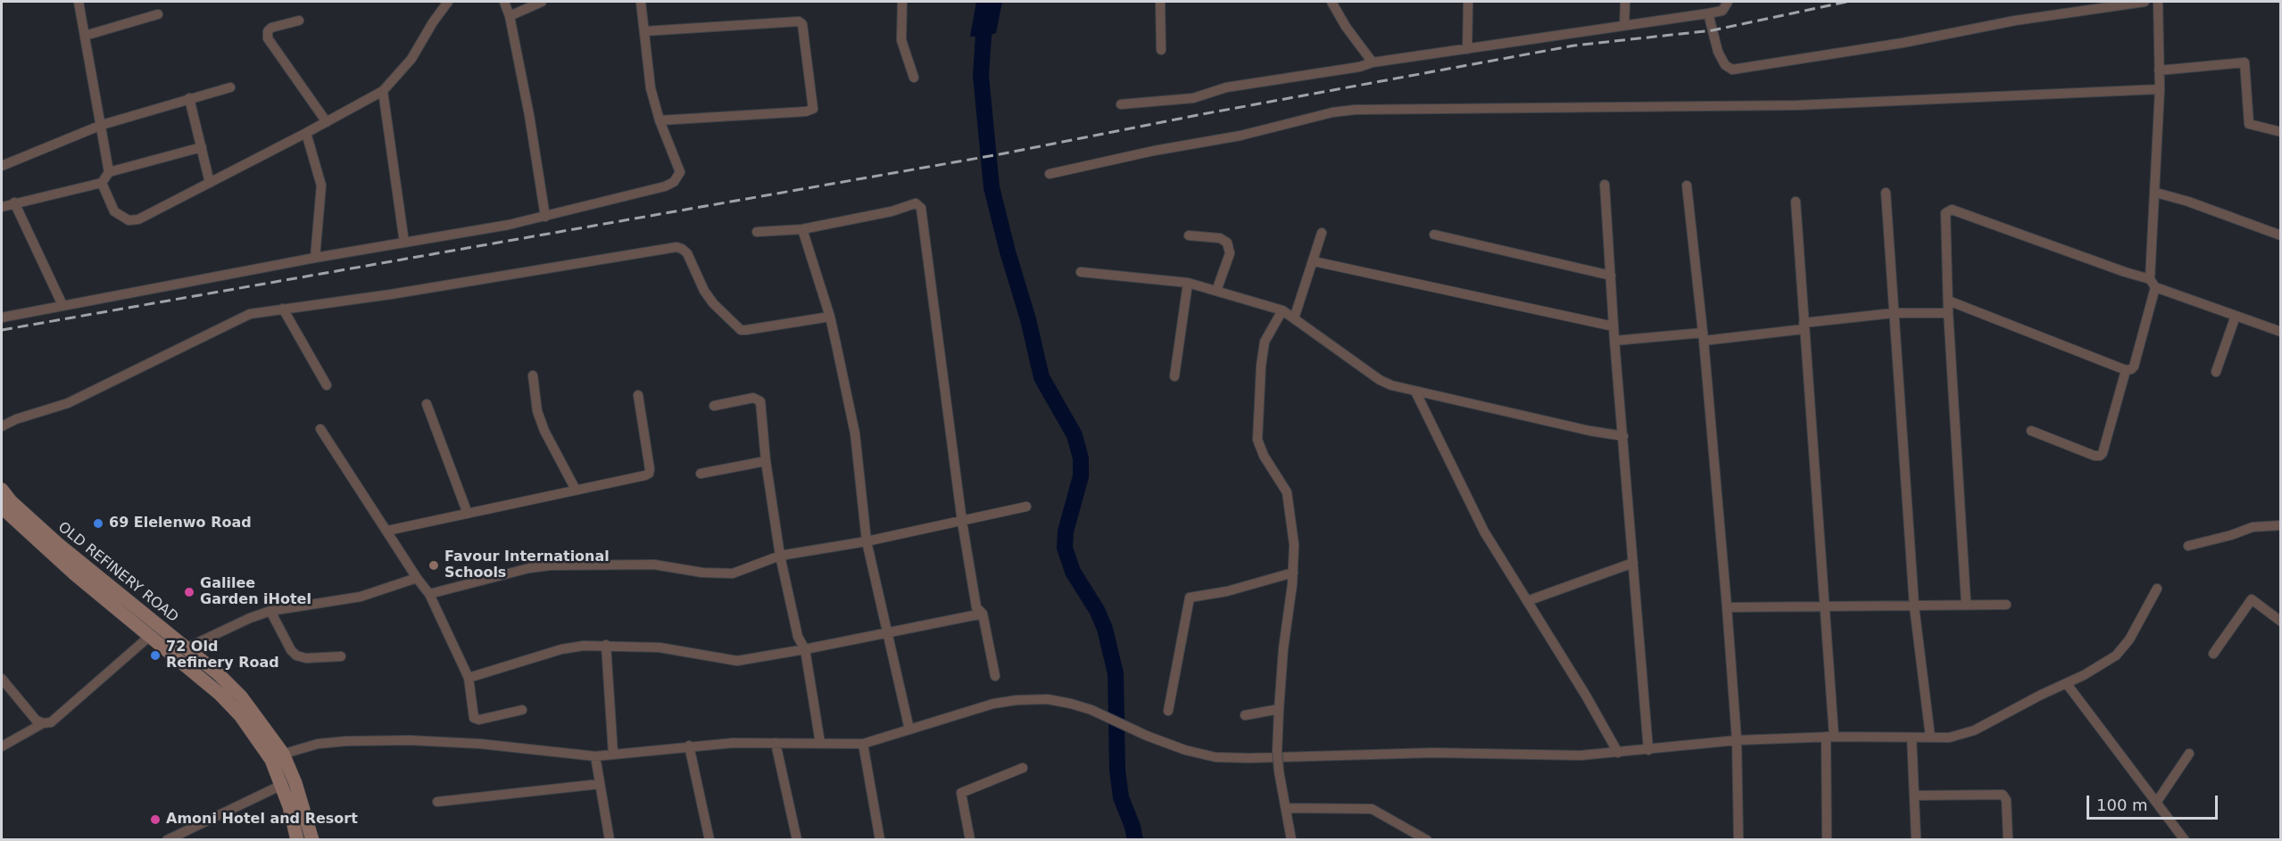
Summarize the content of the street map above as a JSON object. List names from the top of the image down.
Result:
{
  "streets": {
    "main road": ["OLD REFINERY ROAD"]
  },
  "places": [
    "69 Elelenwo Road",
    "Favour International Schools",
    "Galilee Garden iHotel",
    "72 Old Refinery Road",
    "Amoni Hotel and Resort"
  ],
  "scale_bar": "100 m"
}
